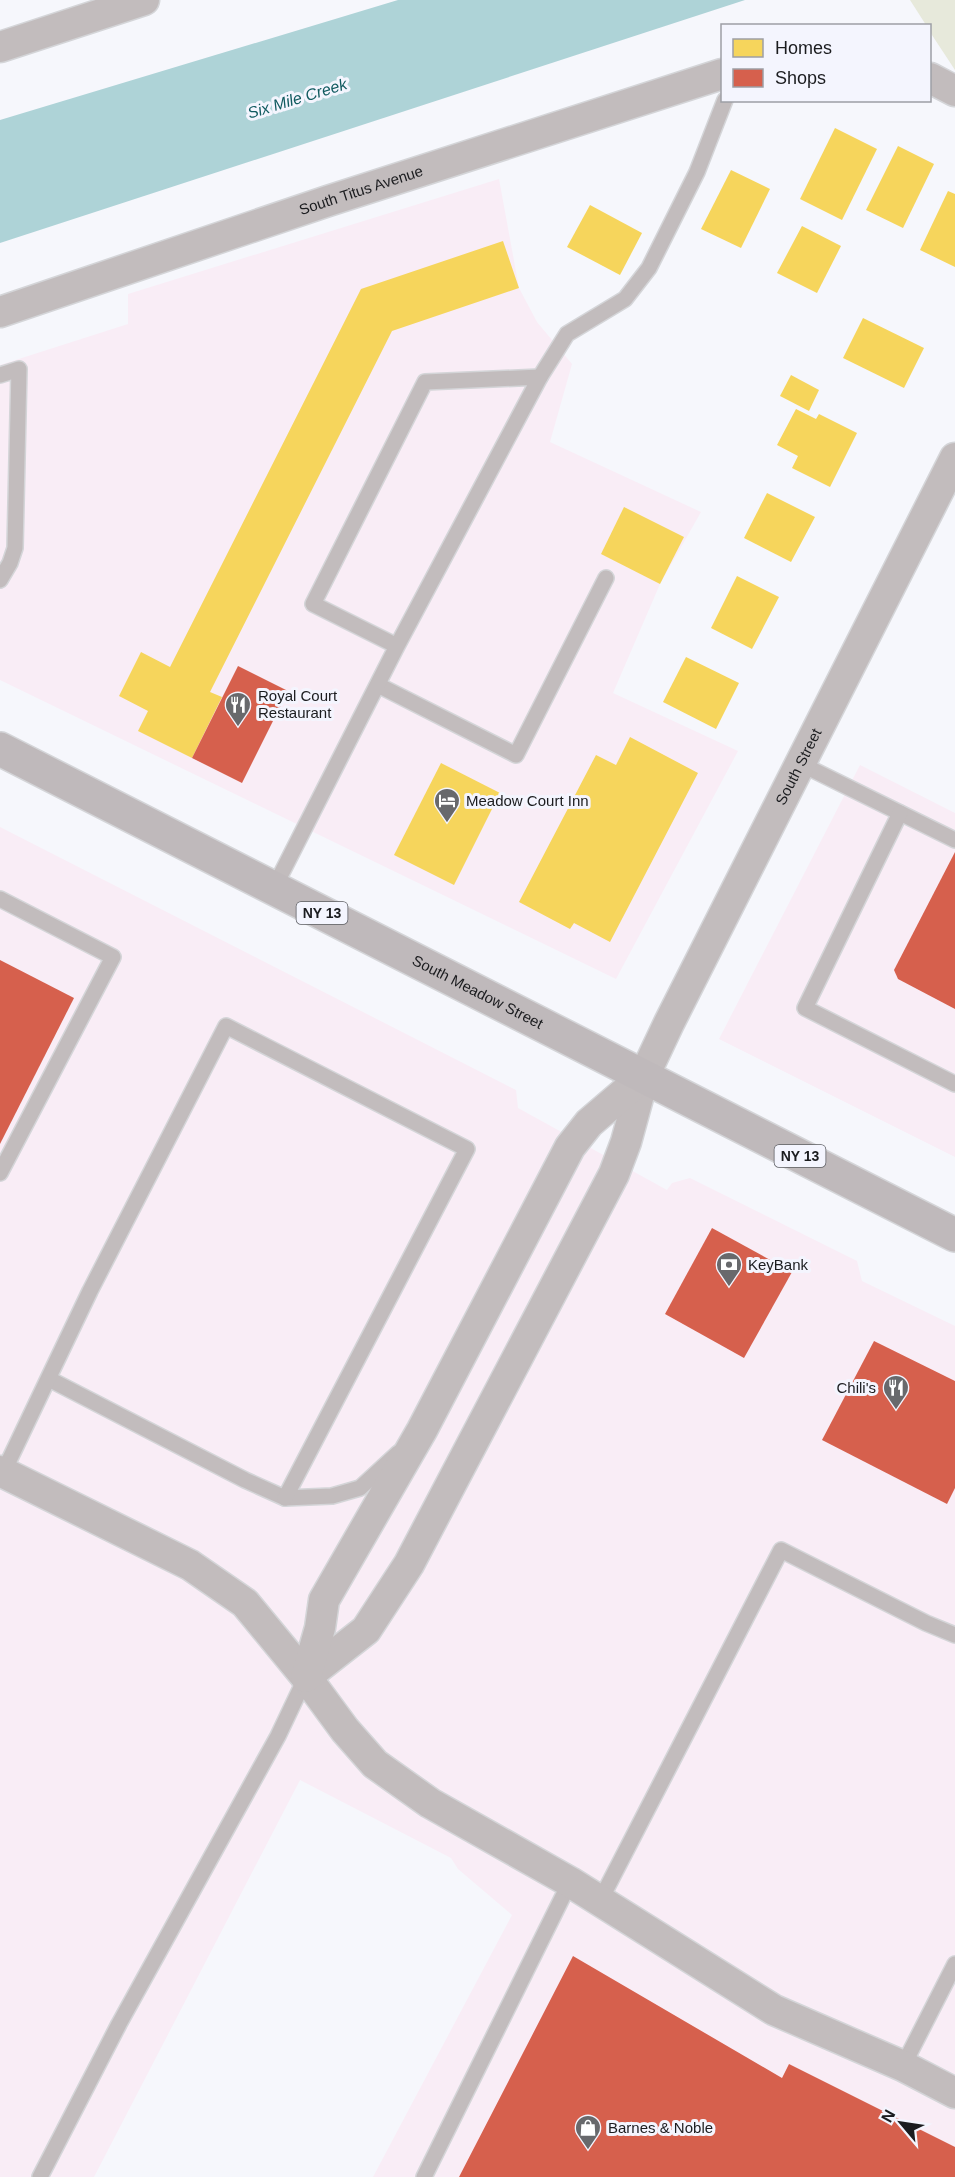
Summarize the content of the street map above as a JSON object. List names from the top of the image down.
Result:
{
  "streets": {
    "highway": ["NY 13", "South Meadow Street"],
    "street": ["South Titus Avenue", "South Street"]
  },
  "crossings": [
    ["South Street", "South Meadow Street"]
  ],
  "water": ["Six Mile Creek"],
  "places": {
    "restaurant": ["Royal Court Restaurant", "Chili's"],
    "hotel": ["Meadow Court Inn"],
    "bank": ["KeyBank"],
    "shop": ["Barnes & Noble"]
  },
  "legend": ["Homes", "Shops"],
  "north": "top left"
}
